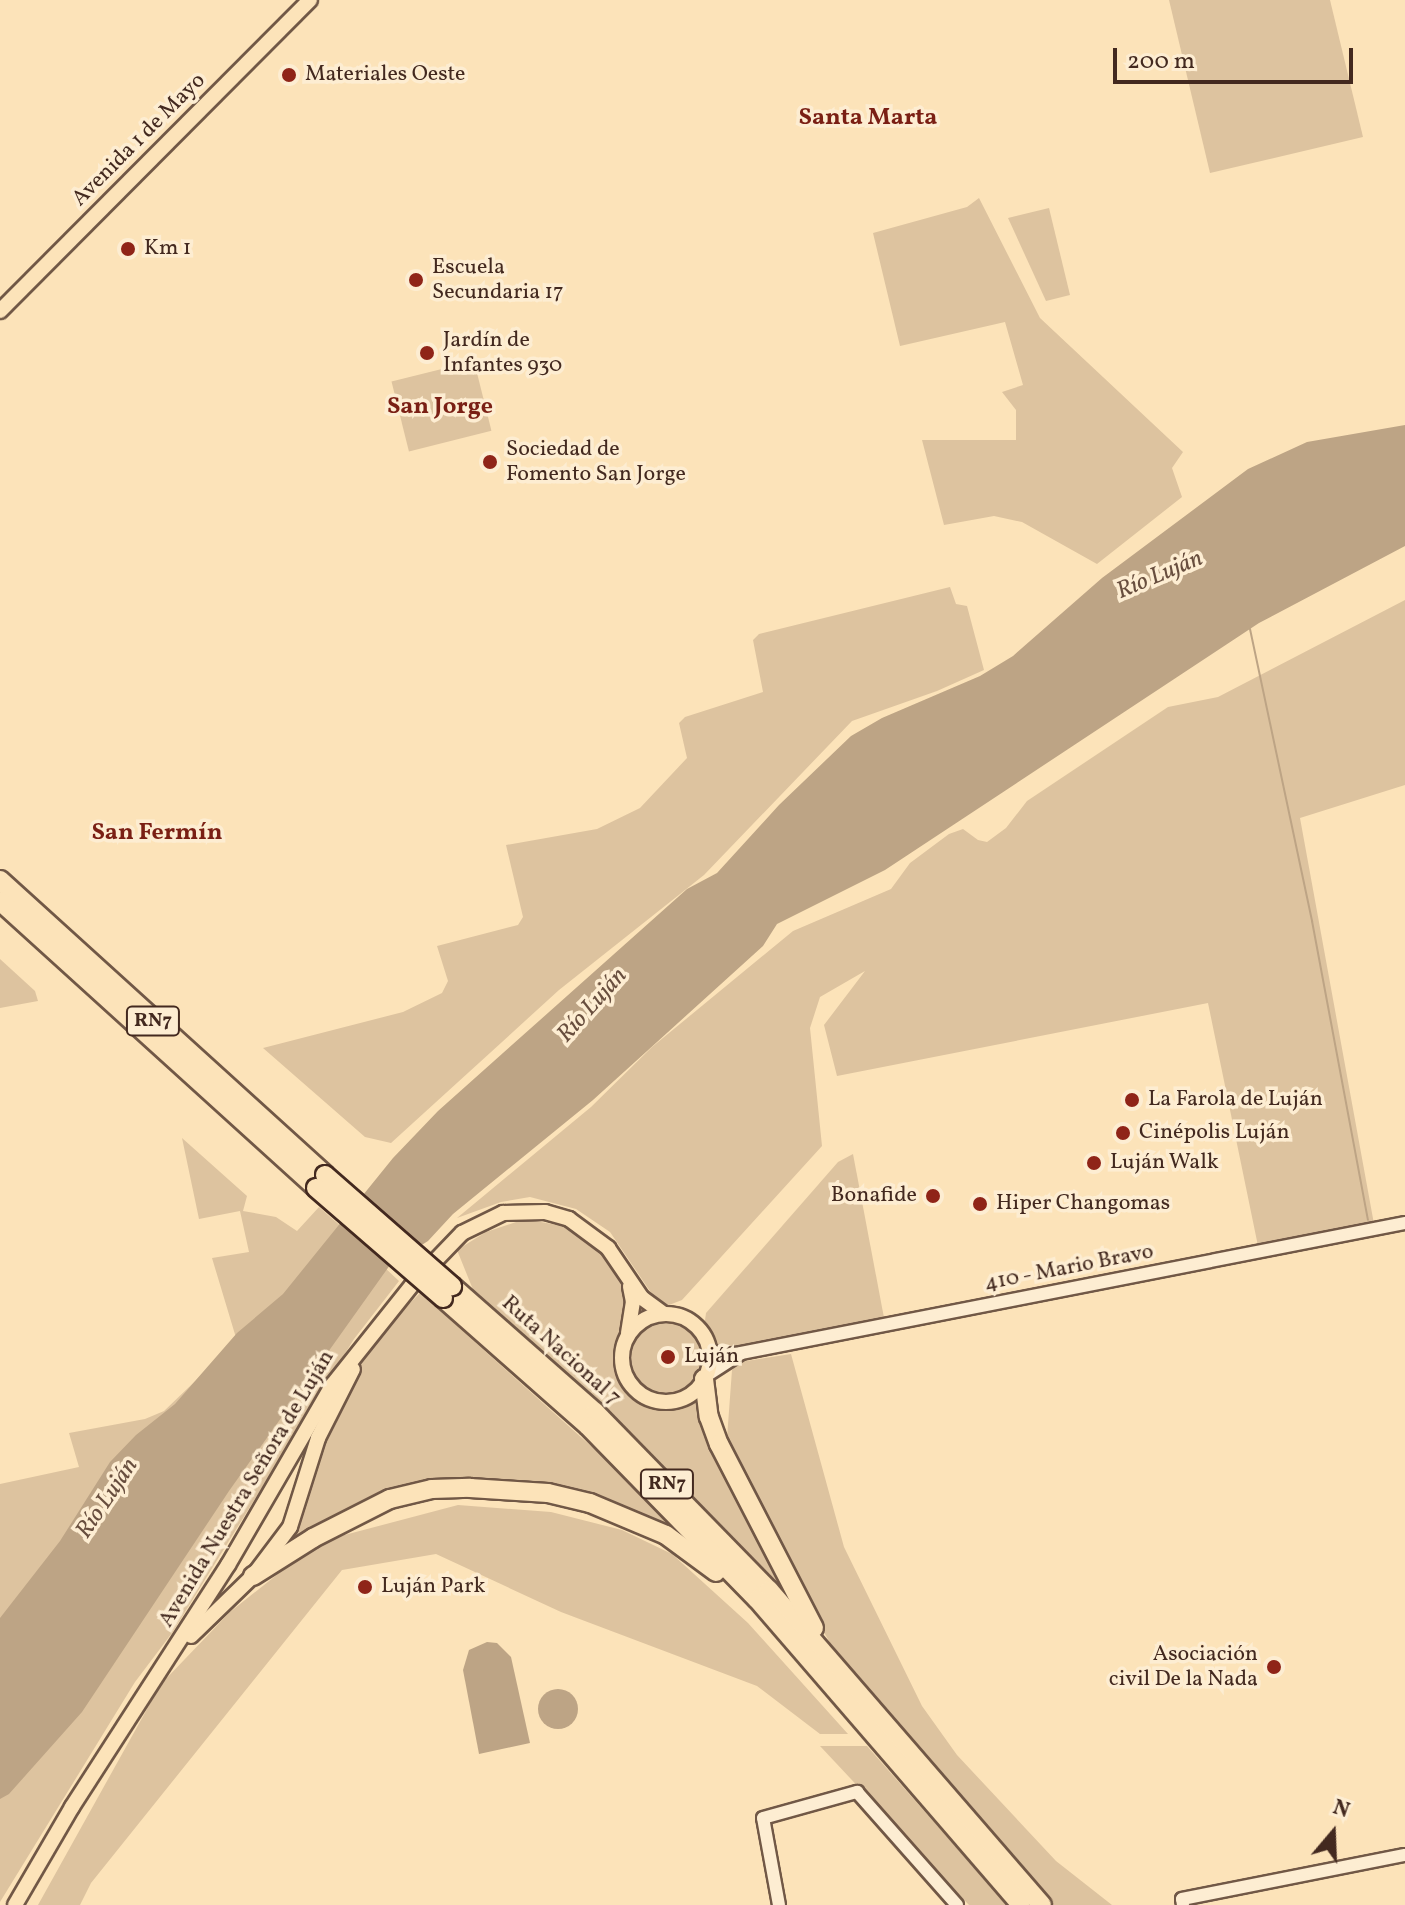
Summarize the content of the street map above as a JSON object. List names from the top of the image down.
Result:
{
  "streets": {
    "highway": ["RN7", "Ruta Nacional 7"],
    "main road": ["Avenida 1 de Mayo", "Avenida Nuestra Señora de Luján"],
    "street": ["410 - Mario Bravo"]
  },
  "crossings": [
    ["410 - Mario Bravo", "Avenida Nuestra Señora de Luján"]
  ],
  "districts": ["Santa Marta", "San Jorge", "San Fermín"],
  "water": ["Río Luján"],
  "places": [
    "Materiales Oeste",
    "Km 1",
    "Escuela Secundaria 17",
    "Jardín de Infantes 930",
    "Sociedad de Fomento San Jorge",
    "La Farola de Luján",
    "Cinépolis Luján",
    "Luján Walk",
    "Bonafide",
    "Hiper Changomas",
    "Luján",
    "Luján Park",
    "Asociación civil De la Nada"
  ],
  "scale_bar": "200 m",
  "north": "top"
}
